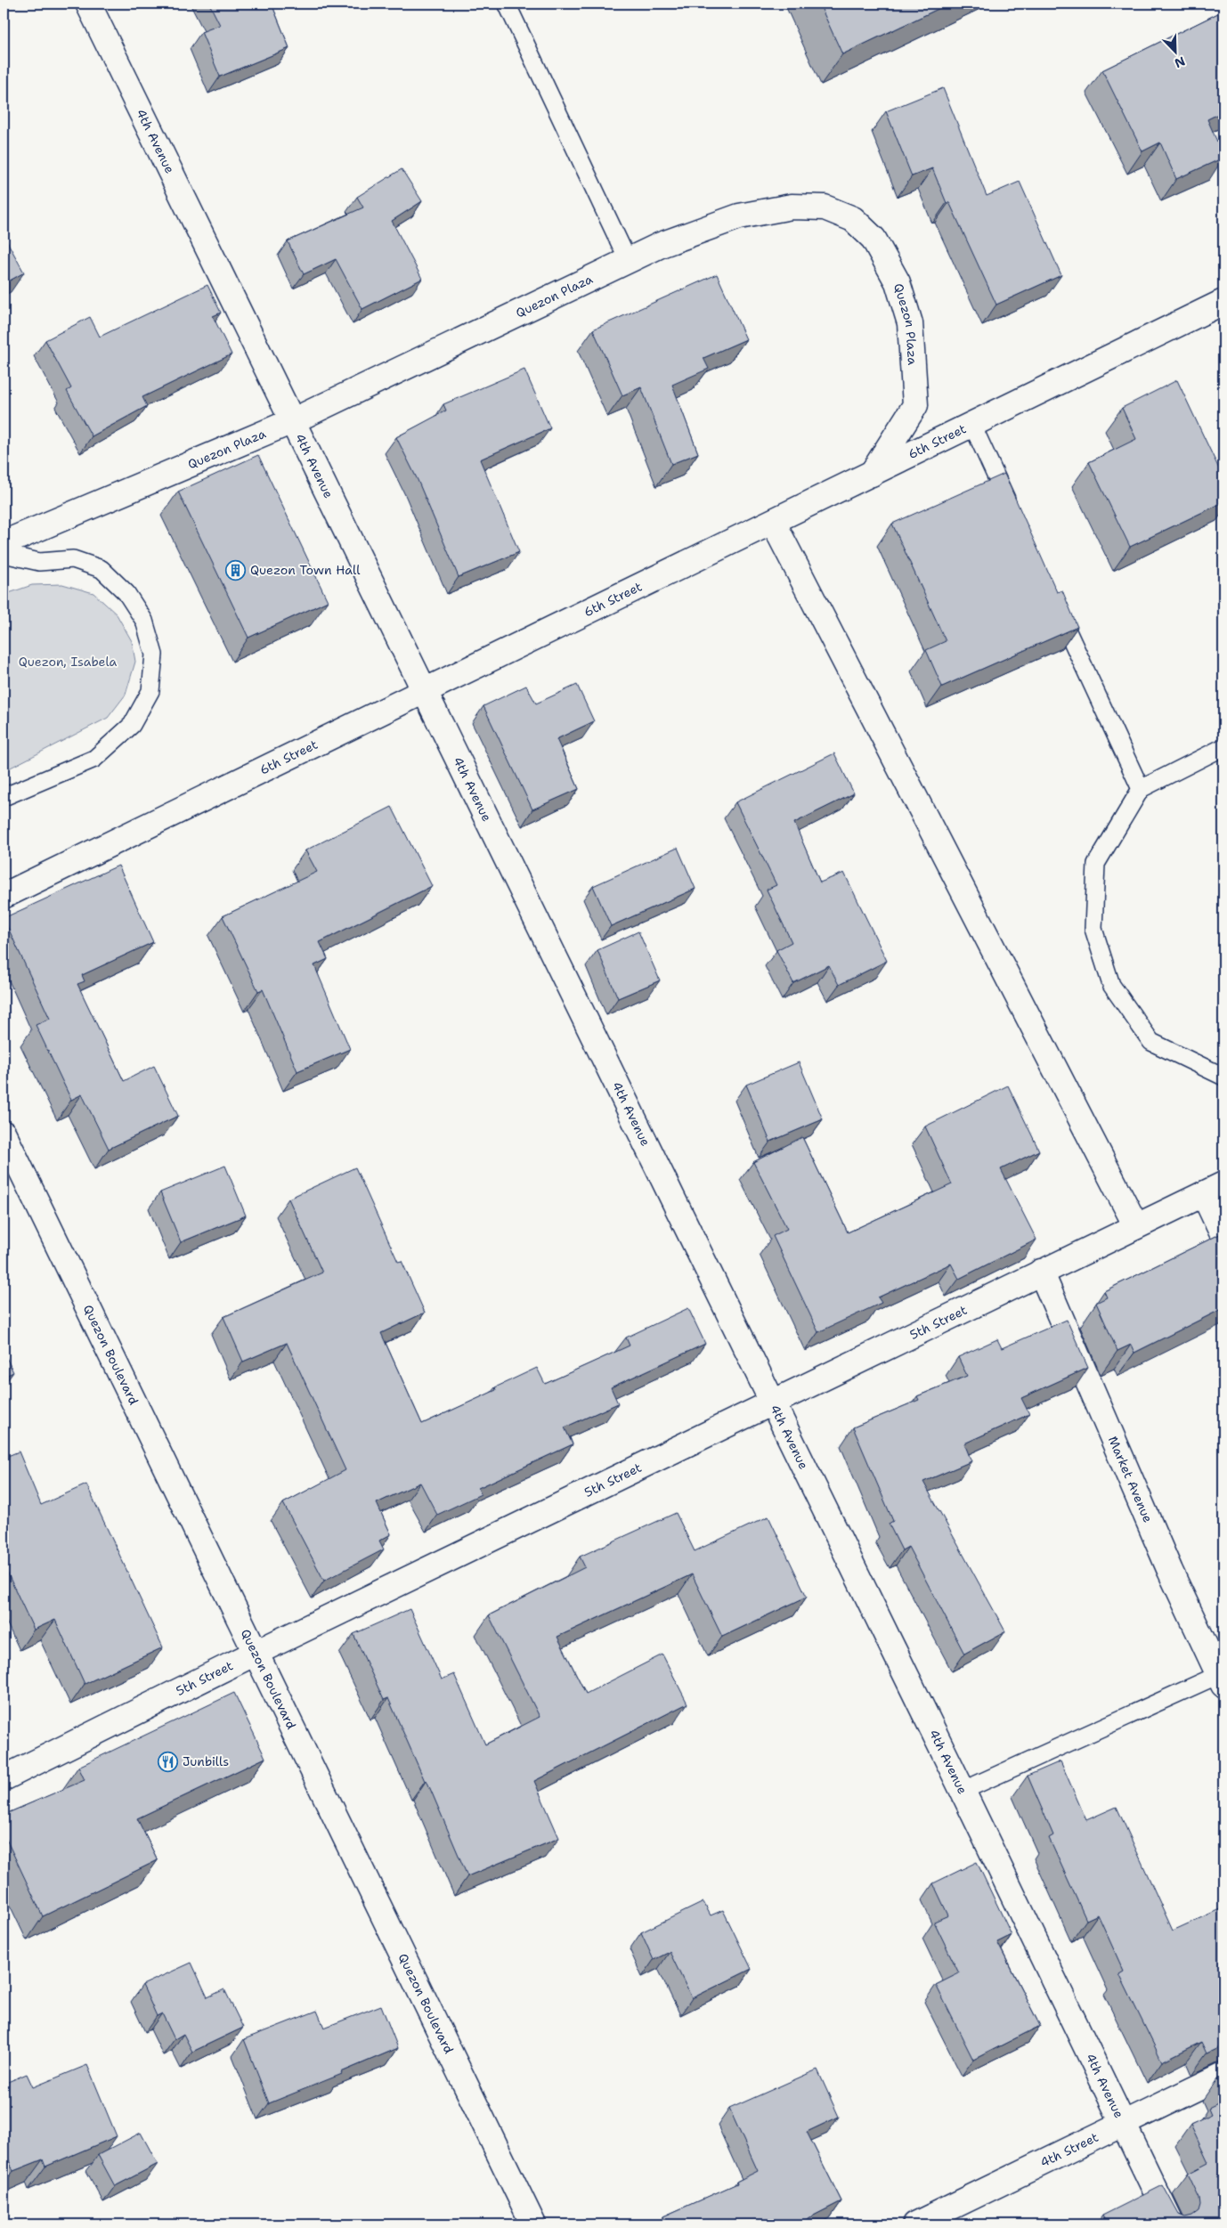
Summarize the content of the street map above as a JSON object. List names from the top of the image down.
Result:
{
  "streets": {
    "main road": [
      "4th Avenue",
      "Quezon Plaza",
      "6th Street",
      "5th Street",
      "Quezon Boulevard",
      "Market Avenue",
      "4th Street"
    ]
  },
  "crossings": [
    ["4th Avenue", "Quezon Plaza"],
    ["4th Avenue", "6th Street"],
    ["4th Avenue", "5th Street"],
    ["4th Avenue", "4th Street"],
    ["Quezon Plaza", "6th Street"],
    ["5th Street", "Quezon Boulevard"],
    ["5th Street", "Market Avenue"]
  ],
  "parks": ["Quezon, Isabela"],
  "places": {
    "building": ["Quezon Town Hall"],
    "restaurant": ["Junbills"]
  },
  "north": "bottom right"
}
